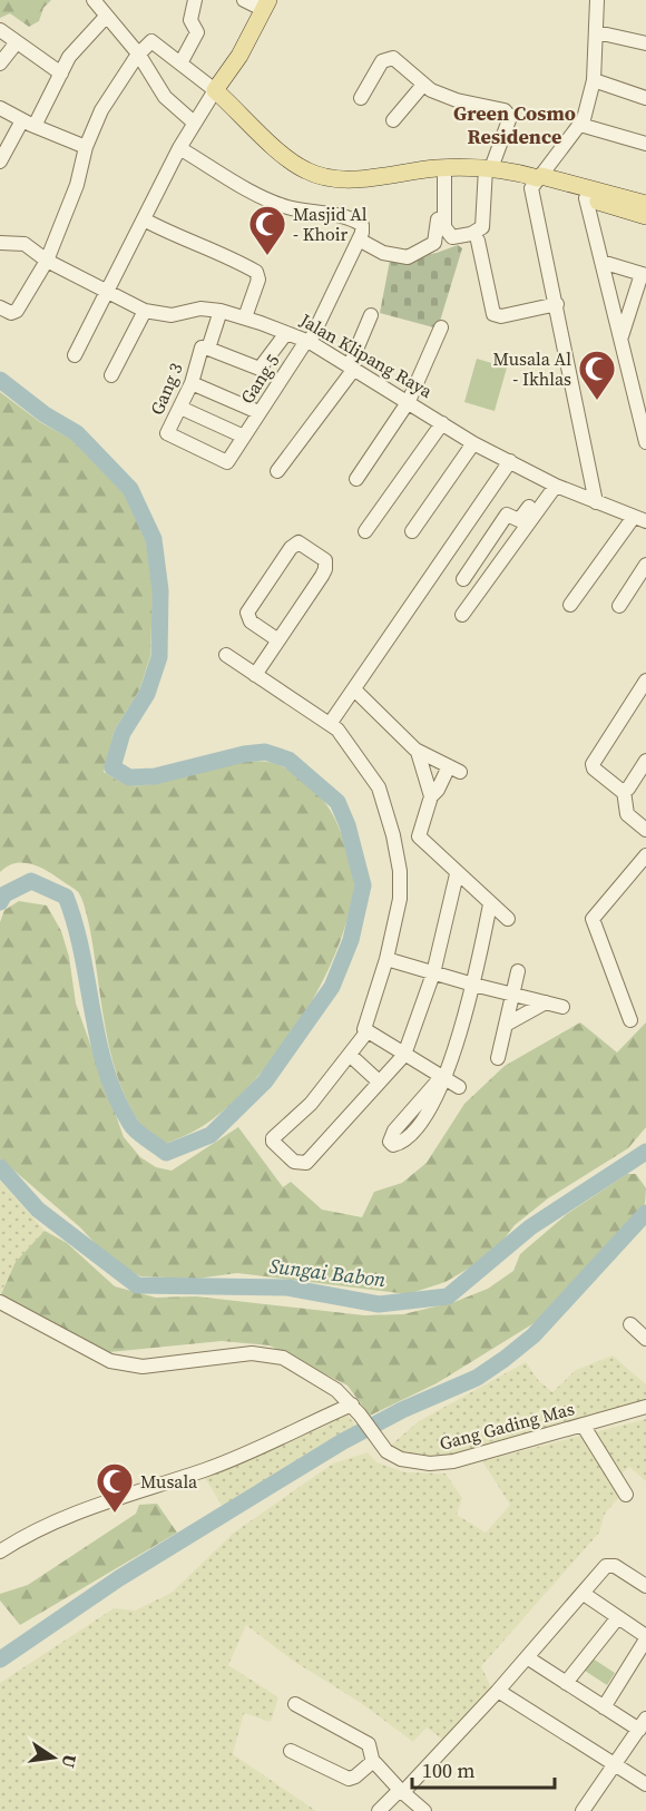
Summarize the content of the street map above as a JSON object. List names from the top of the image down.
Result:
{
  "streets": {
    "street": [
      "Jalan Klipang Raya",
      "Gang 5",
      "Gang 3",
      "Gang Gading Mas"
    ]
  },
  "crossings": [
    ["Jalan Klipang Raya", "Gang 5"],
    ["Jalan Klipang Raya", "Gang 3"],
    ["Gang 5", "Gang 3"]
  ],
  "districts": ["Green Cosmo Residence"],
  "water": ["Sungai Babon"],
  "places": {
    "mosque": ["Masjid Al - Khoir", "Musala Al - Ikhlas", "Musala"]
  },
  "scale_bar": "100 m",
  "north": "right"
}
